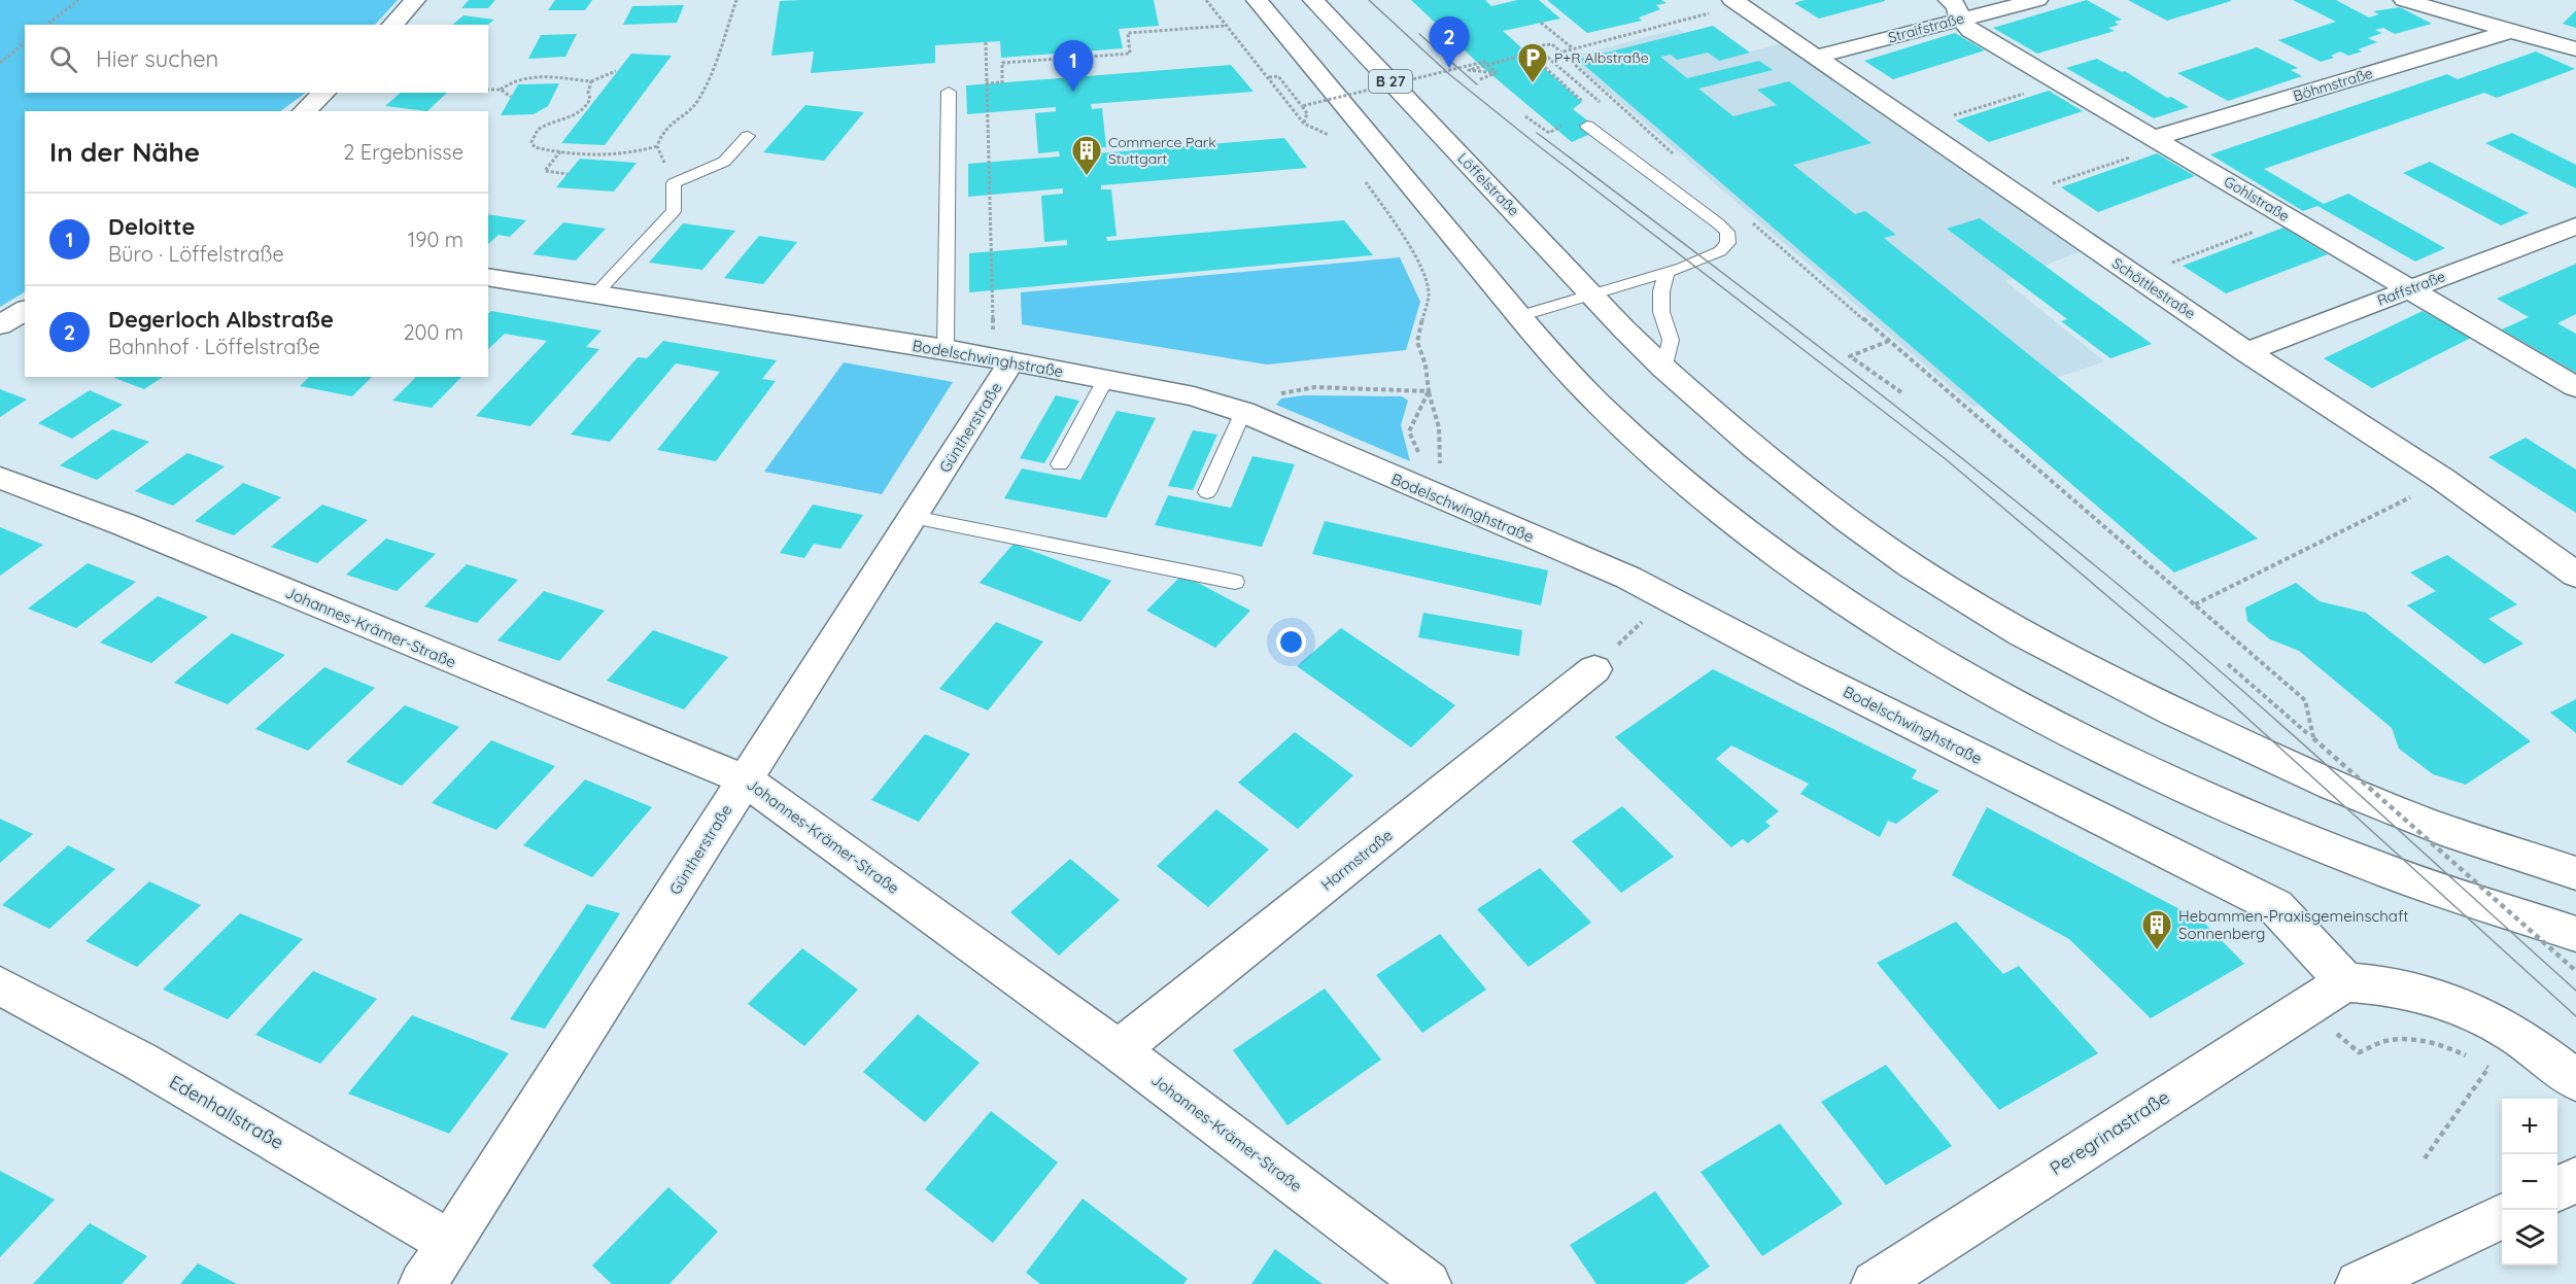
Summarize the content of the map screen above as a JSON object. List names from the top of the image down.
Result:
{
  "streets": {
    "main road": [
      "Straifstraße",
      "B 27",
      "Böhmstraße",
      "Löffelstraße",
      "Gohlstraße",
      "Schöttlestraße",
      "Raffstraße",
      "Bodelschwinghstraße",
      "Güntherstraße",
      "Johannes-Krämer-Straße",
      "Harmstraße",
      "Edenhallstraße",
      "Peregrinastraße"
    ]
  },
  "crossings": [
    ["Straifstraße", "Gohlstraße"],
    ["Straifstraße", "Schöttlestraße"],
    ["Böhmstraße", "Gohlstraße"],
    ["Gohlstraße", "Raffstraße"],
    ["Schöttlestraße", "Raffstraße"],
    ["Bodelschwinghstraße", "Güntherstraße"],
    ["Bodelschwinghstraße", "Peregrinastraße"],
    ["Güntherstraße", "Johannes-Krämer-Straße"],
    ["Güntherstraße", "Edenhallstraße"],
    ["Johannes-Krämer-Straße", "Harmstraße"]
  ],
  "places": {
    "parking": ["P+R Albstraße"],
    "building": ["Commerce Park Stuttgart", "Hebammen-Praxisgemeinschaft Sonnenberg"]
  },
  "page": {
    "pins": ["2", "1"],
    "search": "Hier suchen",
    "heading": ["In der Nähe", "2 Ergebnisse"],
    "list": [
      {
        "mark": "1",
        "name": "Deloitte",
        "note": "Büro · Löffelstraße",
        "value": "190 m"
      },
      {
        "mark": "2",
        "name": "Degerloch Albstraße",
        "note": "Bahnhof · Löffelstraße",
        "value": "200 m"
      }
    ],
    "map_buttons": ["+", "−"]
  }
}
